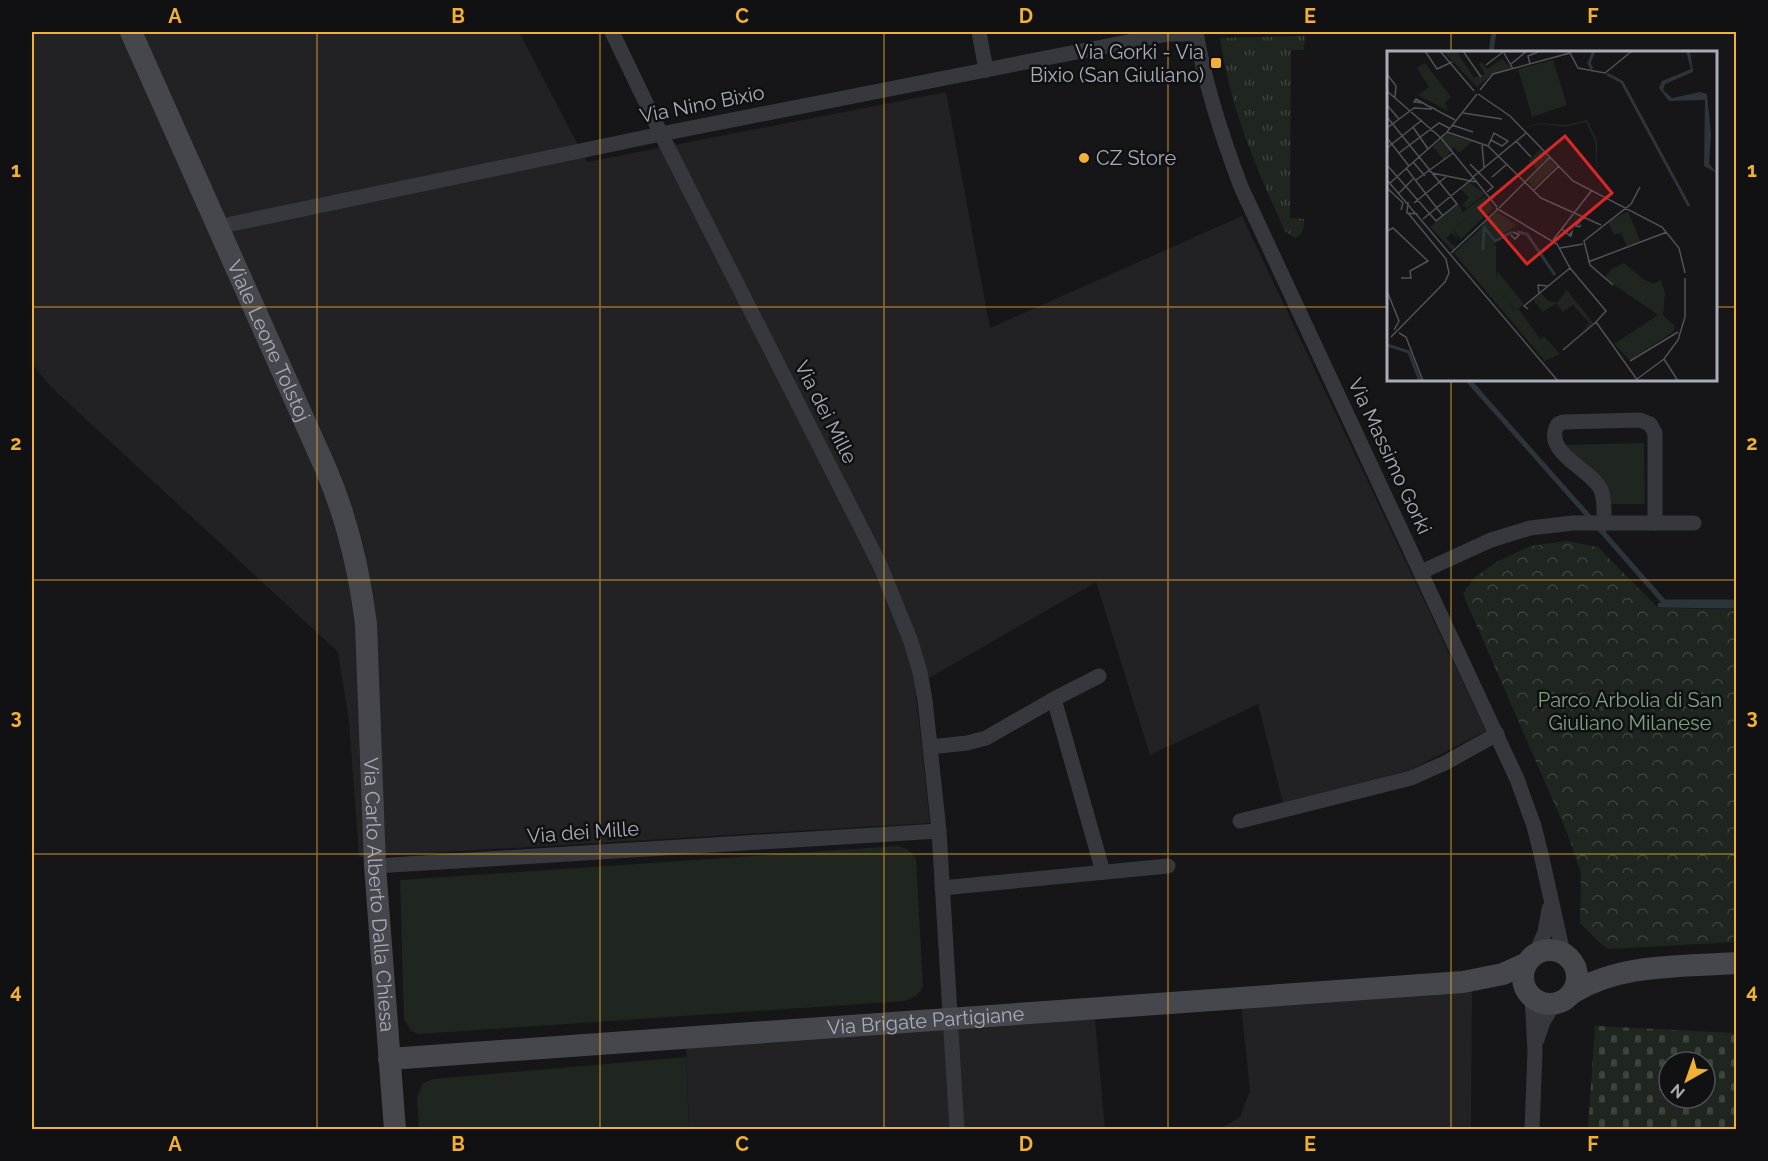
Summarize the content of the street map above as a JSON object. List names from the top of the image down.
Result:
{
  "streets": {
    "street": [
      "Via Nino Bixio",
      "Viale Leone Tolstoj",
      "Via dei Mille",
      "Via Massimo Gorki",
      "Via Carlo Alberto Dalla Chiesa",
      "Via Brigate Partigiane"
    ]
  },
  "crossings": [
    ["Via Nino Bixio", "Viale Leone Tolstoj"],
    ["Via Nino Bixio", "Via dei Mille"],
    ["Via Nino Bixio", "Via Massimo Gorki"],
    ["Viale Leone Tolstoj", "Via Carlo Alberto Dalla Chiesa"],
    ["Via dei Mille", "Via Carlo Alberto Dalla Chiesa"],
    ["Via dei Mille", "Via Brigate Partigiane"],
    ["Via Massimo Gorki", "Via Brigate Partigiane"],
    ["Via Carlo Alberto Dalla Chiesa", "Via Brigate Partigiane"]
  ],
  "parks": ["Parco Arbolia di San Giuliano Milanese"],
  "places": {
    "transit": ["Via Gorki - Via Bixio (San Giuliano)"],
    "other": ["CZ Store"]
  },
  "north": "bottom left",
  "grid": {
    "columns": [
      "A",
      "B",
      "C",
      "D",
      "E",
      "F"
    ],
    "rows": [
      "1",
      "2",
      "3",
      "4"
    ]
  }
}
